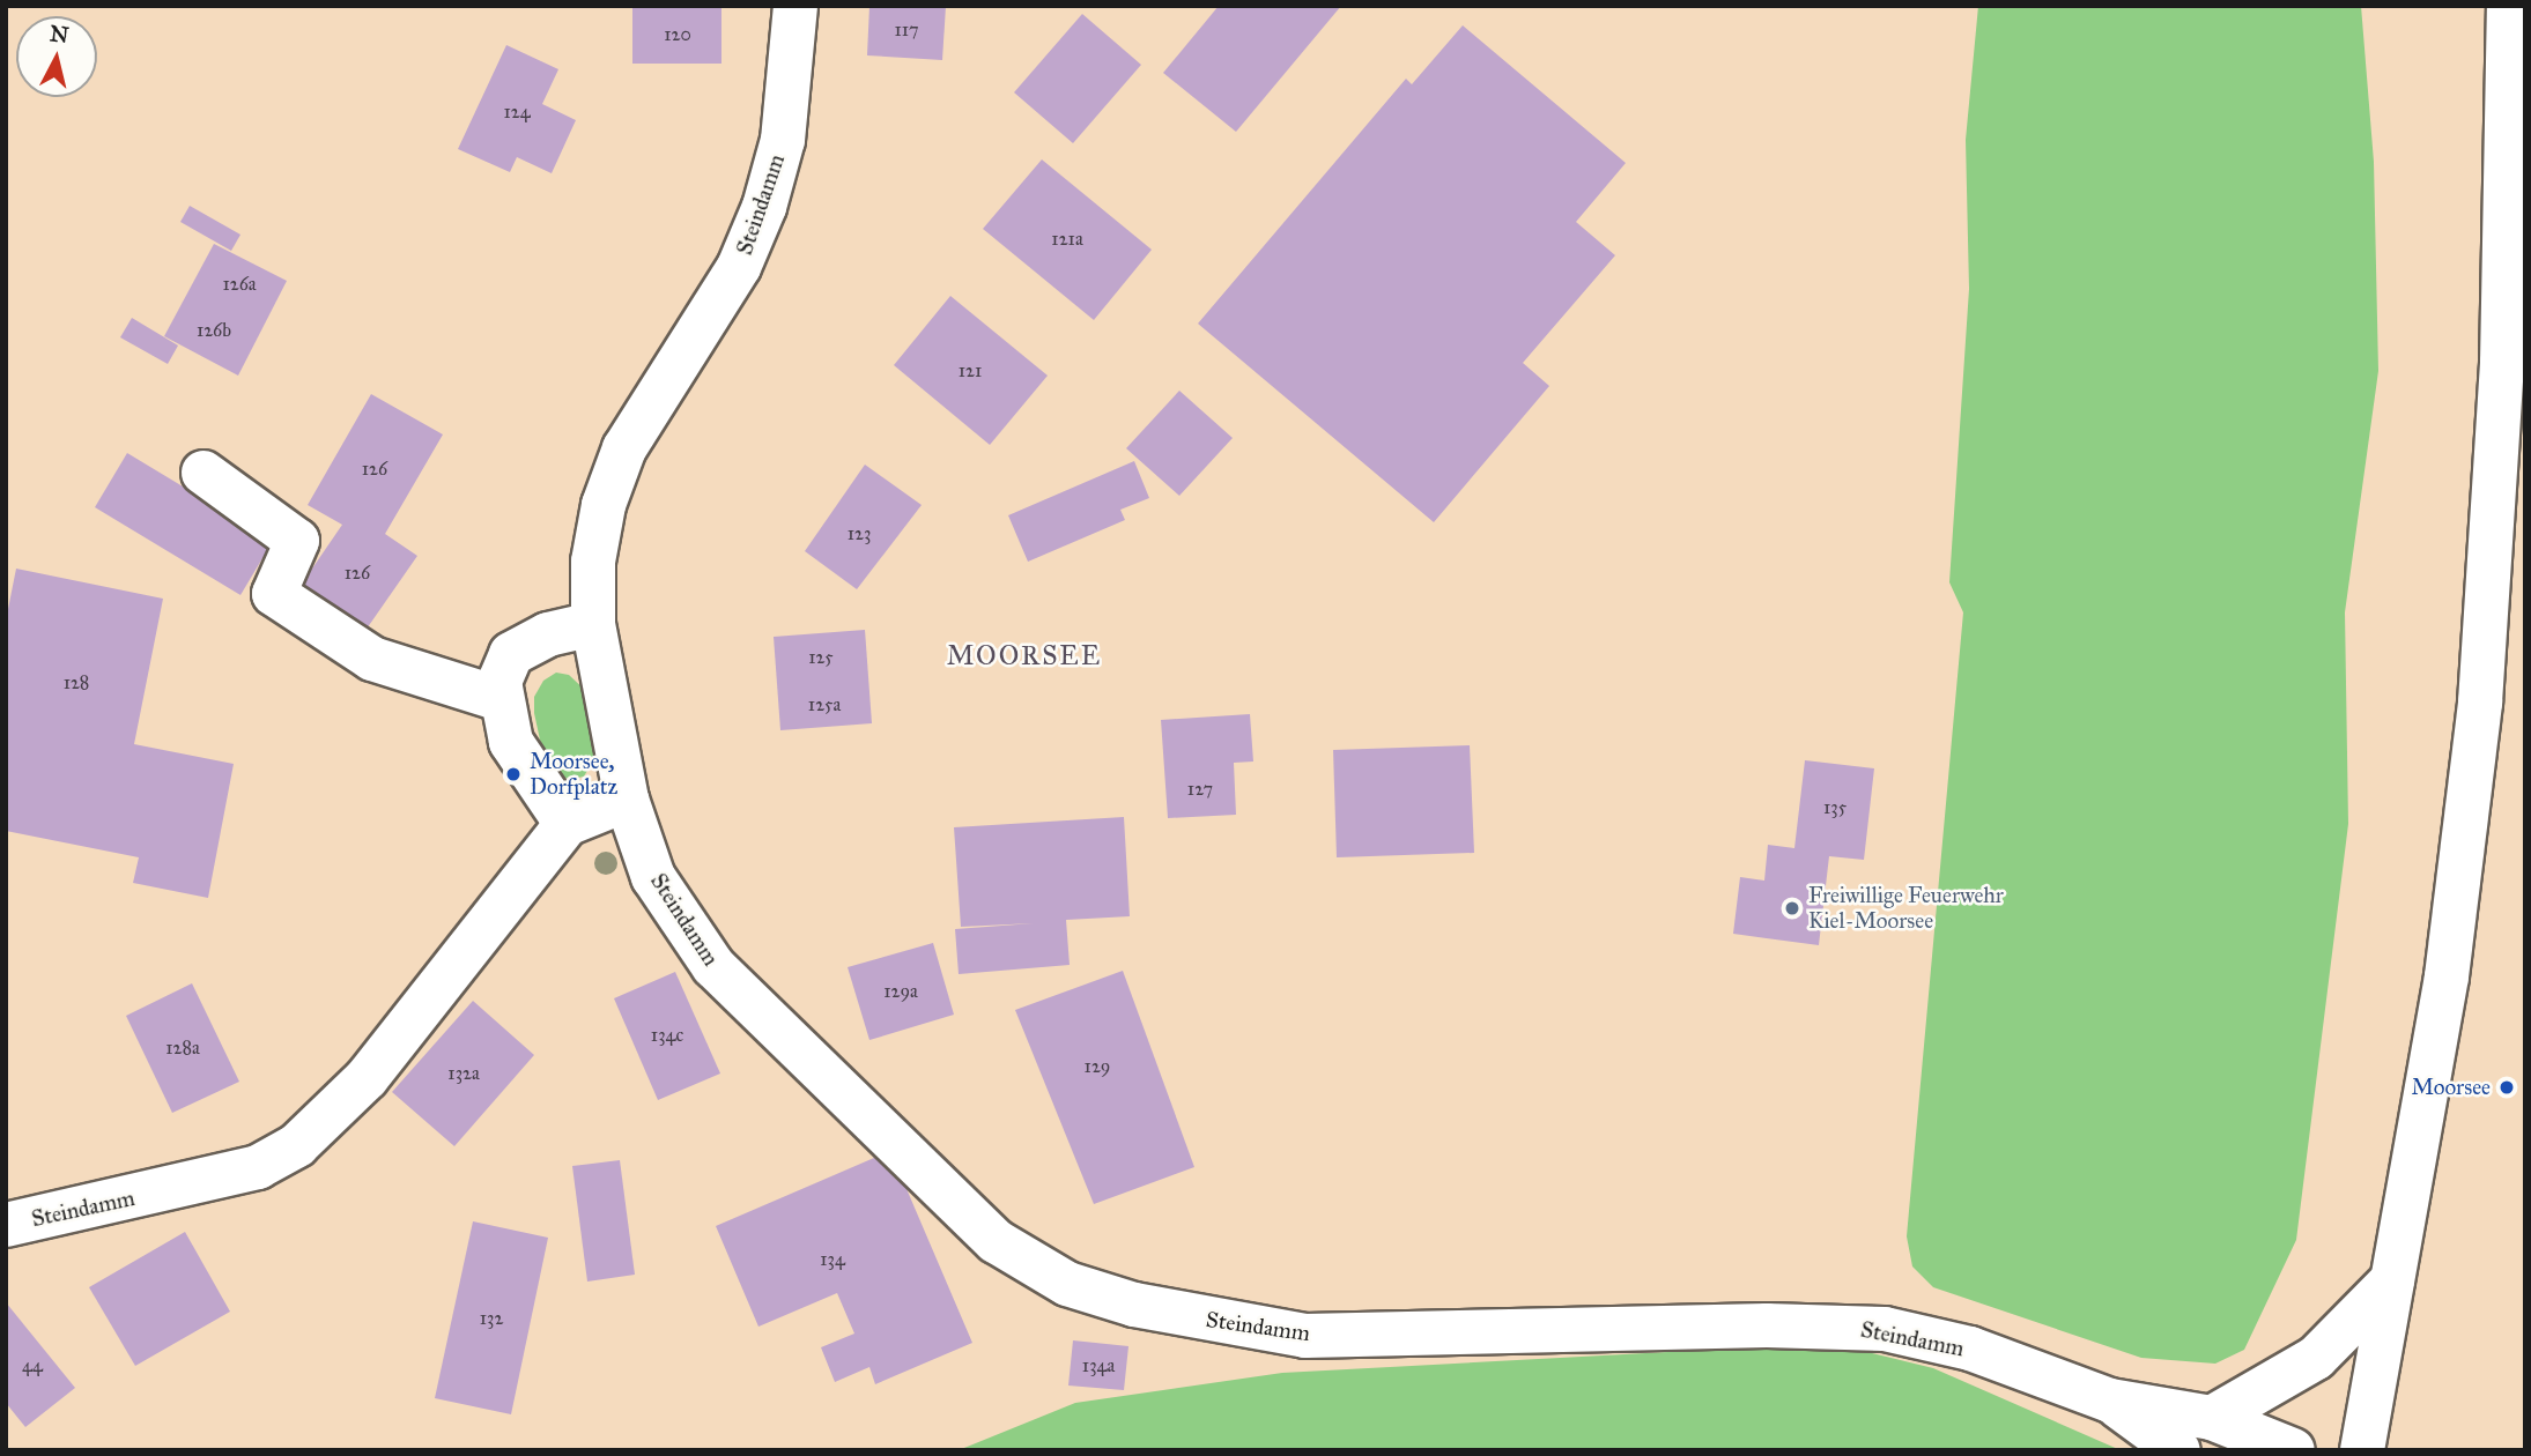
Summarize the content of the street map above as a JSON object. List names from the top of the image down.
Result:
{
  "streets": {
    "street": ["Steindamm"]
  },
  "districts": ["MOORSEE"],
  "places": ["Moorsee, Dorfplatz", "Freiwillige Feuerwehr Kiel-Moorsee", "Moorsee"],
  "house_numbers": [
    "117",
    "120",
    "124",
    "121a",
    "126a",
    "126b",
    "121",
    "126",
    "123",
    "126",
    "125",
    "128",
    "125a",
    "127",
    "135",
    "129a",
    "134c",
    "128a",
    "129",
    "132a",
    "134",
    "132",
    "44",
    "134a"
  ],
  "north": "top"
}
